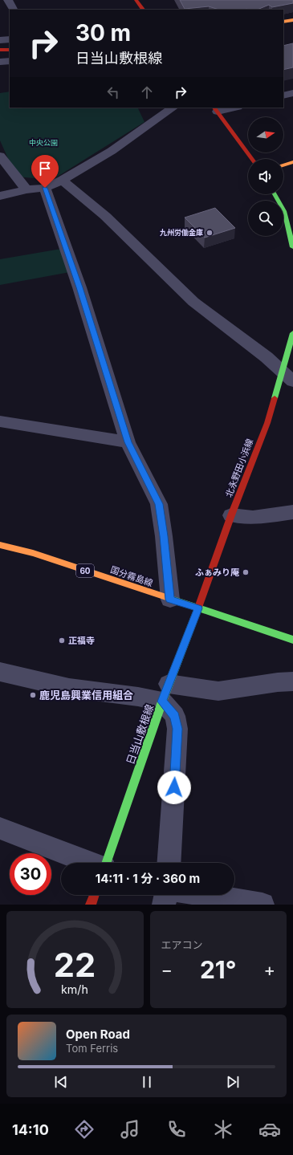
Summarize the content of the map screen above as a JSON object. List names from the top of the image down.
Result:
{
  "streets": {
    "main road": [
      "北永野田小浜線",
      "60",
      "国分霧島線",
      "日当山敷根線"
    ]
  },
  "crossings": [
    ["北永野田小浜線", "国分霧島線"],
    ["北永野田小浜線", "日当山敷根線"],
    ["国分霧島線", "日当山敷根線"]
  ],
  "parks": ["中央公園"],
  "places": [
    "九州労働金庫",
    "ふぁみり庵",
    "正福寺",
    "鹿児島興業信用組合"
  ],
  "north": "right",
  "page": {
    "turn": ["30 m", "日当山敷根線"],
    "limit": "30",
    "trip": "14:11 · 1 分 · 360 m",
    "tile": "エアコン",
    "heat": ["−", "21°", "+"],
    "song": ["Open Road", "Tom Ferris"],
    "tabs": "14:10",
    "gauge": ["22", "km/h"]
  }
}
